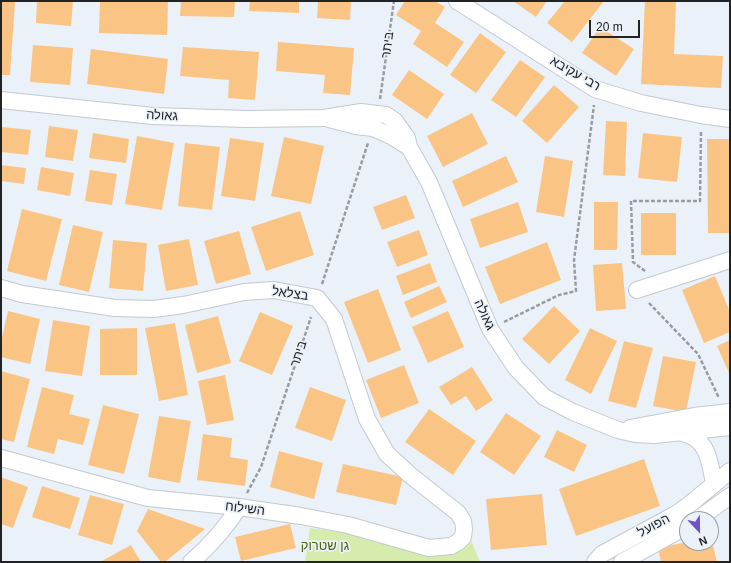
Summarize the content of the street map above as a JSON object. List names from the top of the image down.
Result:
{
  "streets": {
    "street": [
      "רבי עקיבא",
      "גאולה",
      "בצלאל",
      "השילוח",
      "הפועל"
    ],
    "path": ["ביתר"]
  },
  "crossings": [
    ["ביתר", "גאולה"],
    ["ביתר", "בצלאל"],
    ["ביתר", "השילוח"],
    ["בצלאל", "השילוח"]
  ],
  "parks": ["גן שטרוק"],
  "scale_bar": "20 m",
  "north": "bottom"
}
